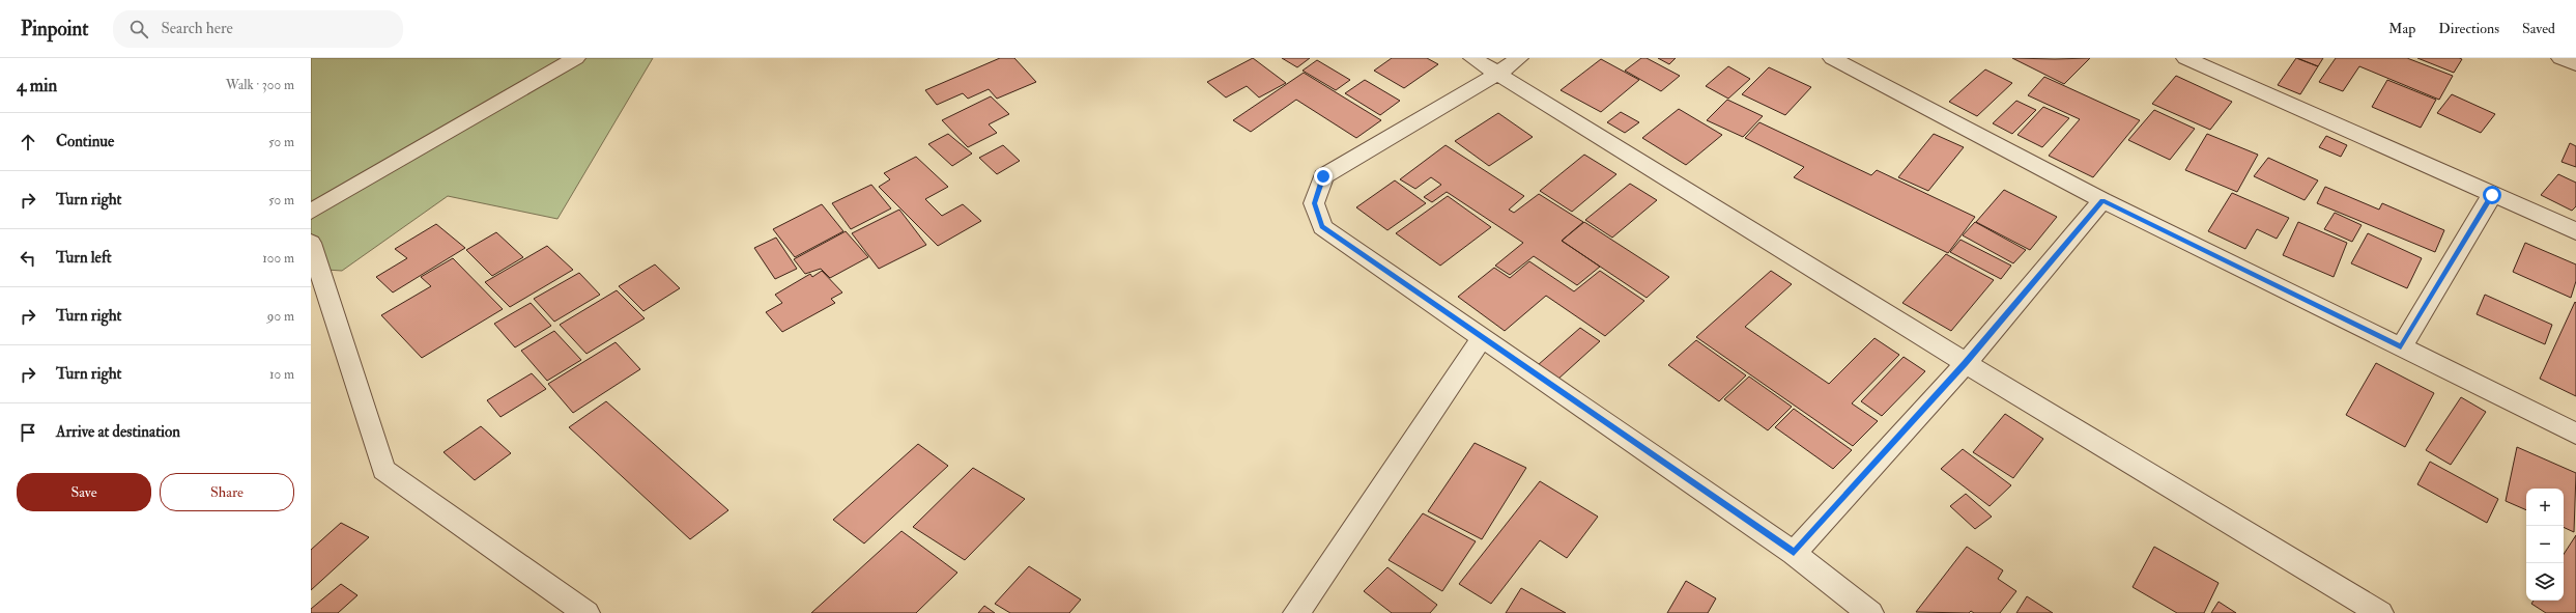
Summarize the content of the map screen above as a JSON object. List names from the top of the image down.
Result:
{
  "page": {
    "header": "Pinpoint",
    "search": "Search here",
    "nav": ["Map", "Directions", "Saved"],
    "heading": ["4 min", "Walk · 300 m"],
    "list": [
      ["Continue", "50 m"],
      ["Turn right", "50 m"],
      ["Turn left", "100 m"],
      ["Turn right", "90 m"],
      ["Turn right", "10 m"],
      "Arrive at destination"
    ],
    "buttons": ["Save", "Share"],
    "map_buttons": ["+", "−"]
  }
}
